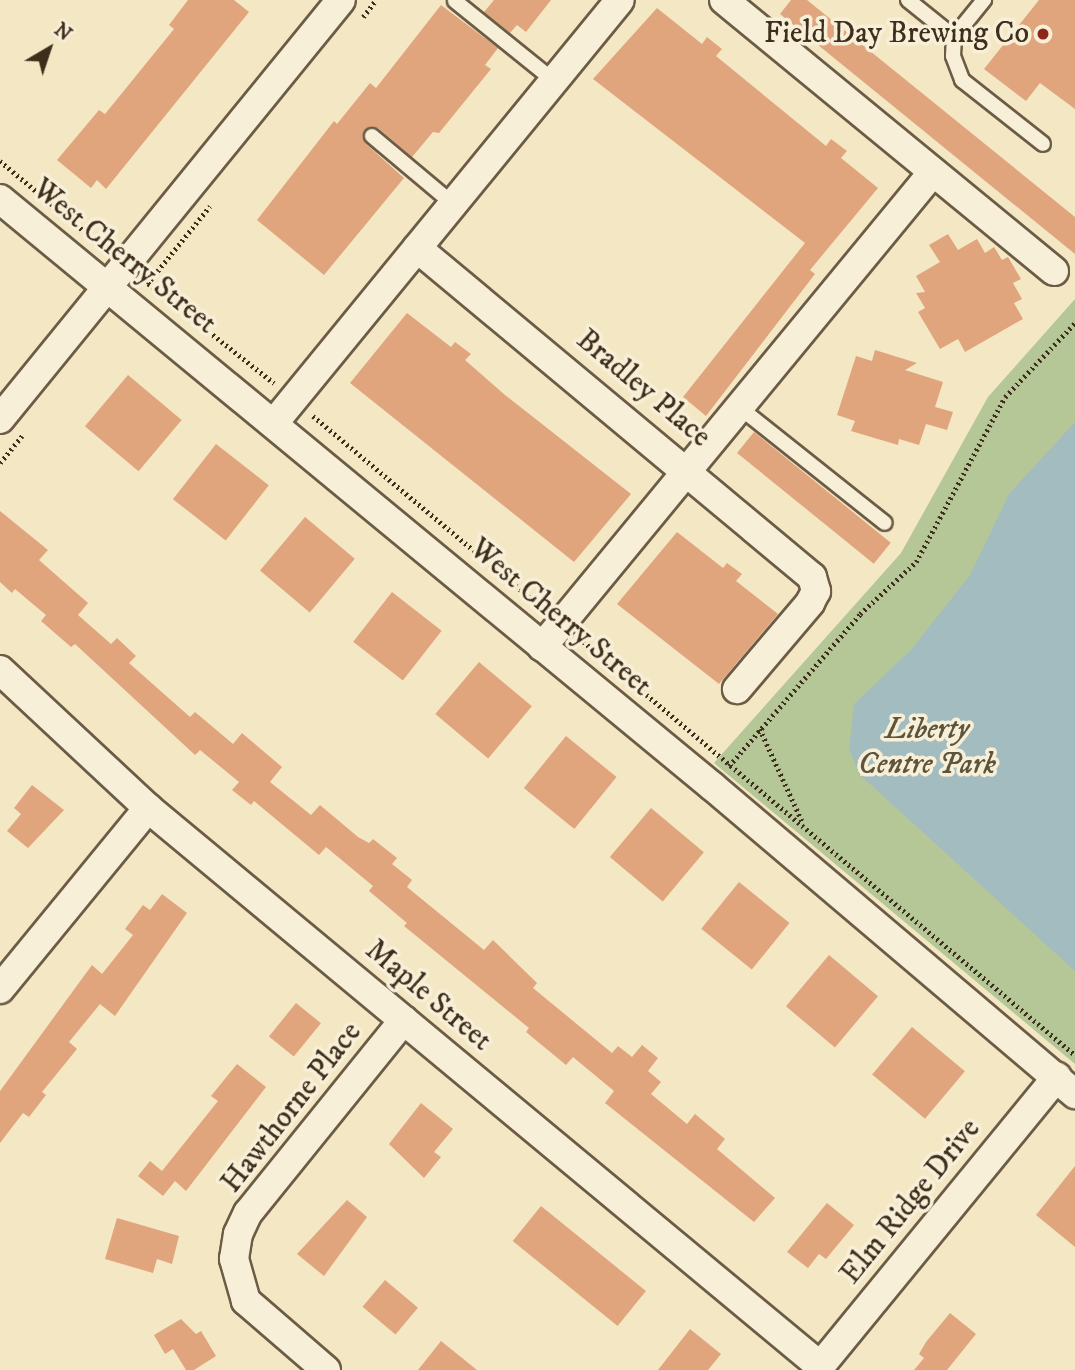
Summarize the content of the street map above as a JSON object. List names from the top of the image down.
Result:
{
  "streets": {
    "street": [
      "West Cherry Street",
      "Bradley Place",
      "Maple Street",
      "Hawthorne Place",
      "Elm Ridge Drive"
    ]
  },
  "crossings": [
    ["West Cherry Street", "Elm Ridge Drive"],
    ["Maple Street", "Hawthorne Place"],
    ["Maple Street", "Elm Ridge Drive"]
  ],
  "parks": ["Liberty Centre Park"],
  "places": ["Field Day Brewing Co"],
  "north": "top right"
}
